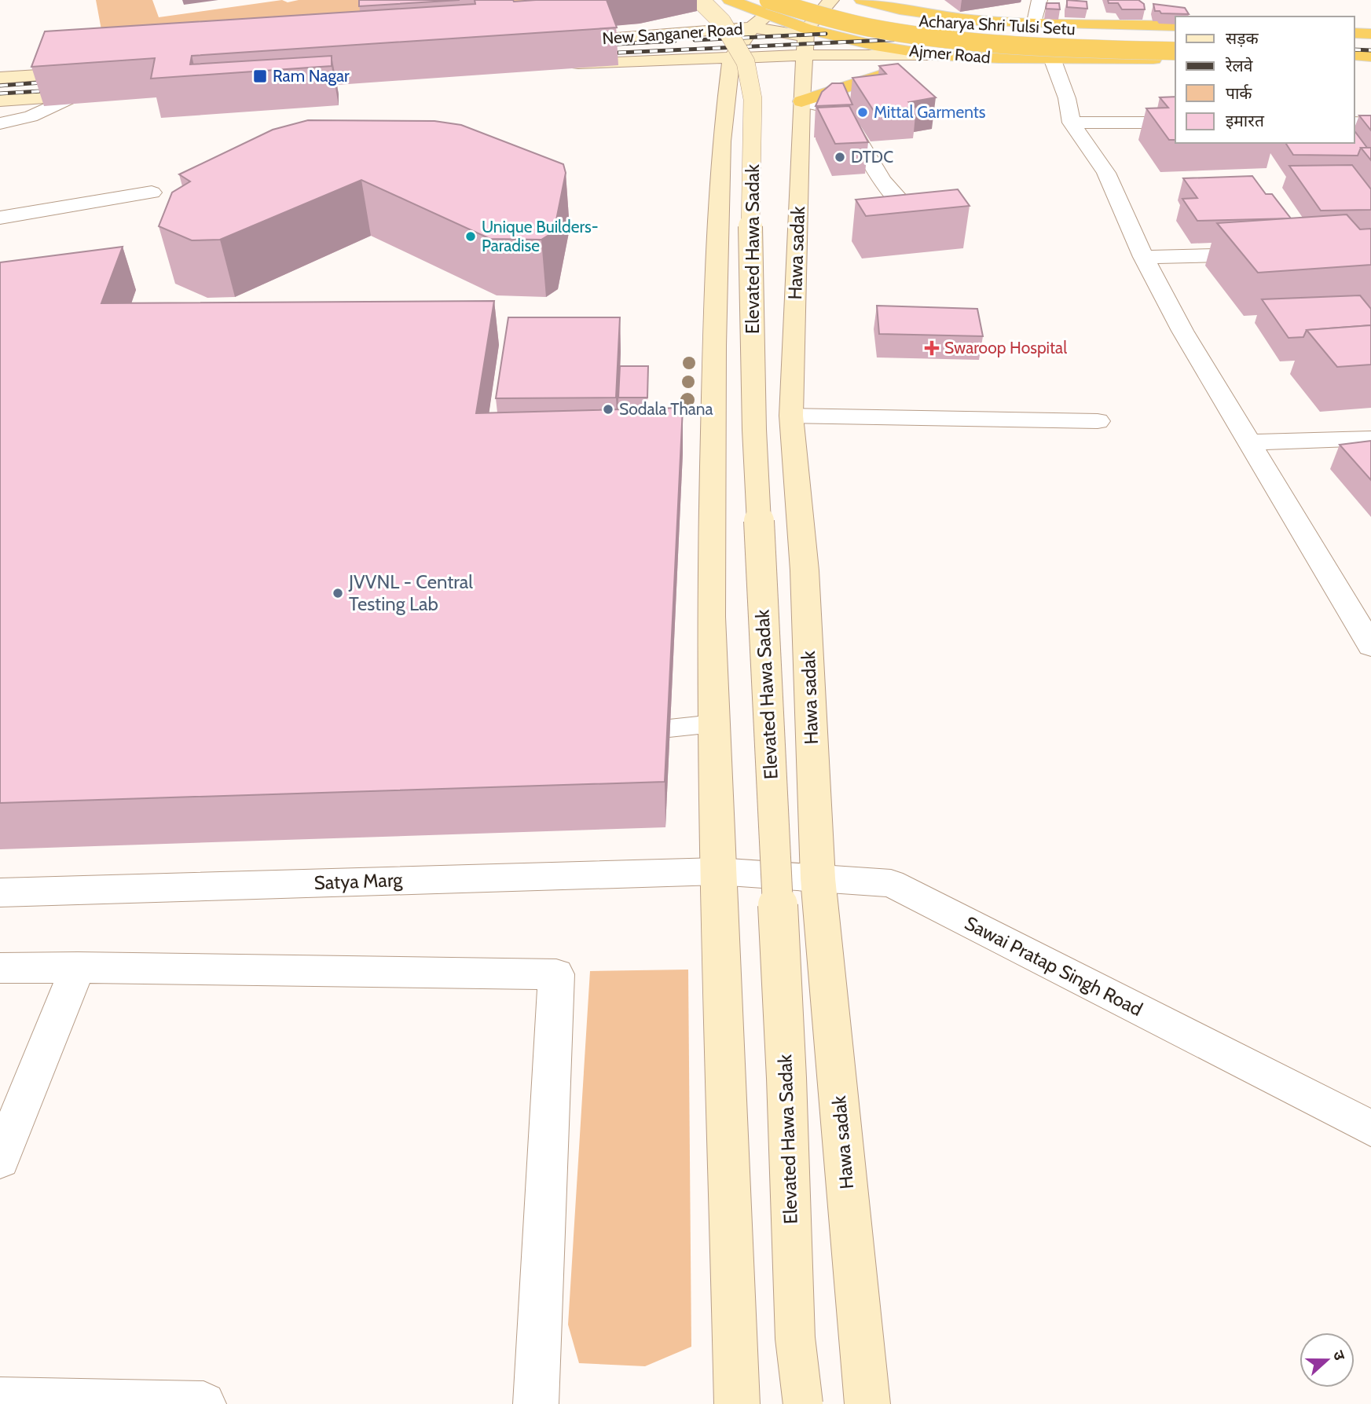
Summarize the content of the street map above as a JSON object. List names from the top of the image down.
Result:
{
  "streets": {
    "highway": ["Acharya Shri Tulsi Setu", "Ajmer Road"],
    "main road": ["New Sanganer Road", "Elevated Hawa Sadak", "Hawa sadak"],
    "street": ["Satya Marg", "Sawai Pratap Singh Road"]
  },
  "crossings": [
    ["Acharya Shri Tulsi Setu", "Ajmer Road"],
    ["New Sanganer Road", "Ajmer Road"],
    ["New Sanganer Road", "Hawa sadak"],
    ["Ajmer Road", "Hawa sadak"],
    ["Hawa sadak", "Sawai Pratap Singh Road"],
    ["Satya Marg", "Sawai Pratap Singh Road"]
  ],
  "places": {
    "transit": ["Ram Nagar"],
    "other": [
      "Mittal Garments",
      "DTDC",
      "Unique Builders- Paradise",
      "Sodala Thana",
      "JVVNL - Central Testing Lab"
    ],
    "health": ["Swaroop Hospital"]
  },
  "legend": [
    "सड़क",
    "रेलवे",
    "पार्क",
    "इमारत"
  ],
  "north": "right"
}
